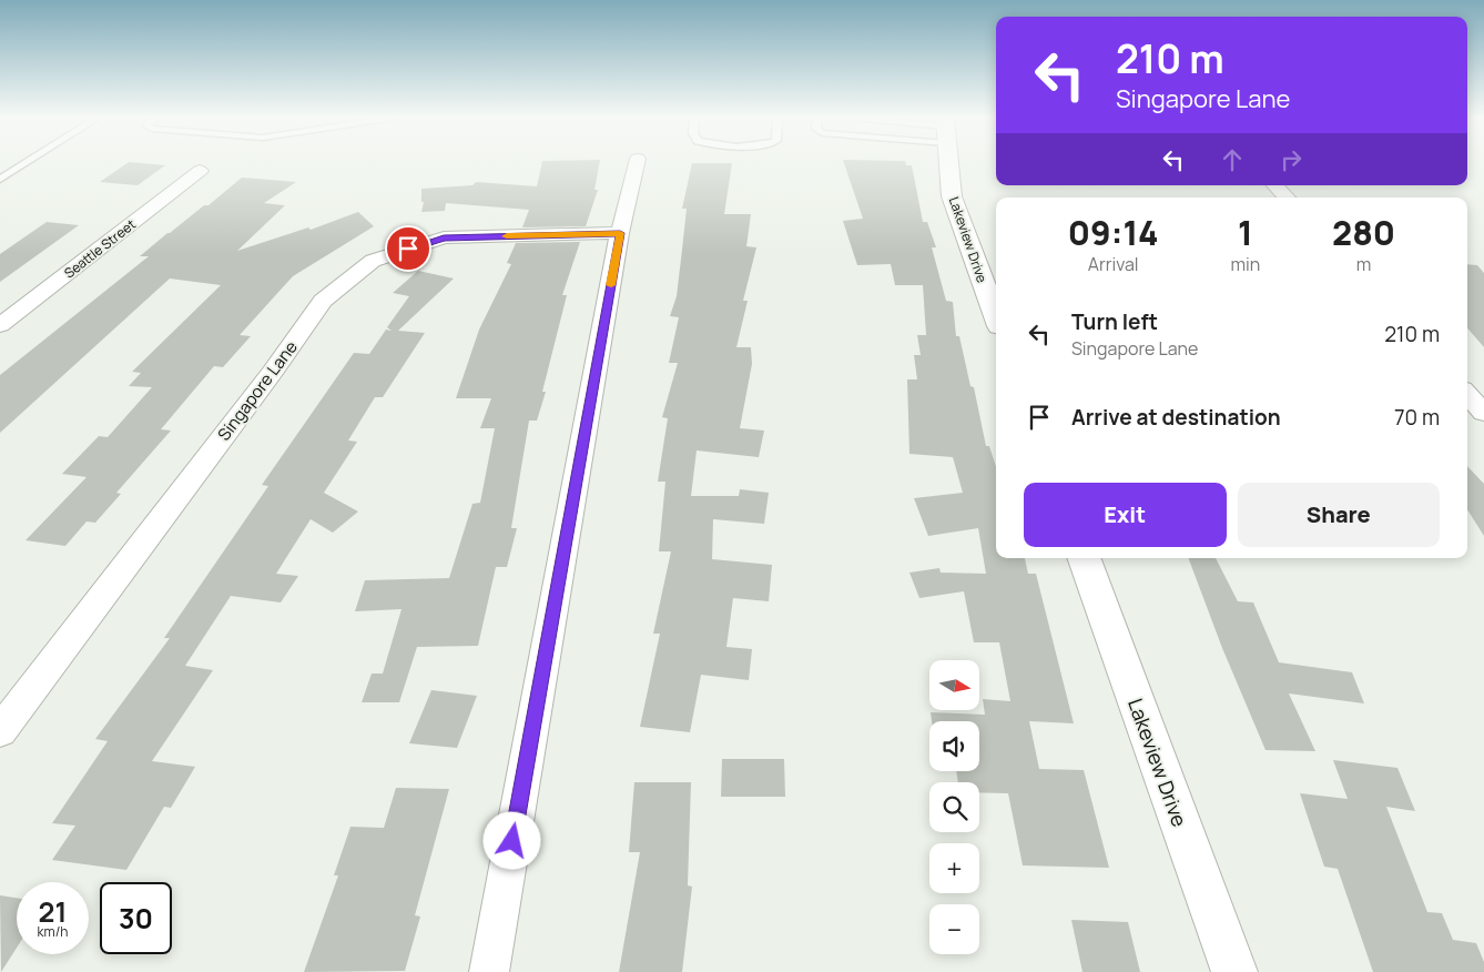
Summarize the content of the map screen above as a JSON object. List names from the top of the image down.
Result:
{
  "streets": {
    "street": ["Lakeview Drive", "Seattle Street", "Singapore Lane"]
  },
  "north": "right",
  "page": {
    "turn": ["210 m", "Singapore Lane"],
    "eta": [
      "09:14",
      "Arrival",
      "1",
      "min",
      "280",
      "m"
    ],
    "list": [
      {
        "name": "Turn left",
        "note": "Singapore Lane",
        "value": "210 m"
      },
      {
        "name": "Arrive at destination",
        "value": "70 m"
      }
    ],
    "buttons": ["Exit", "Share"],
    "map_buttons": ["+", "−"],
    "speed": "21 km/h",
    "limit": "30"
  }
}
